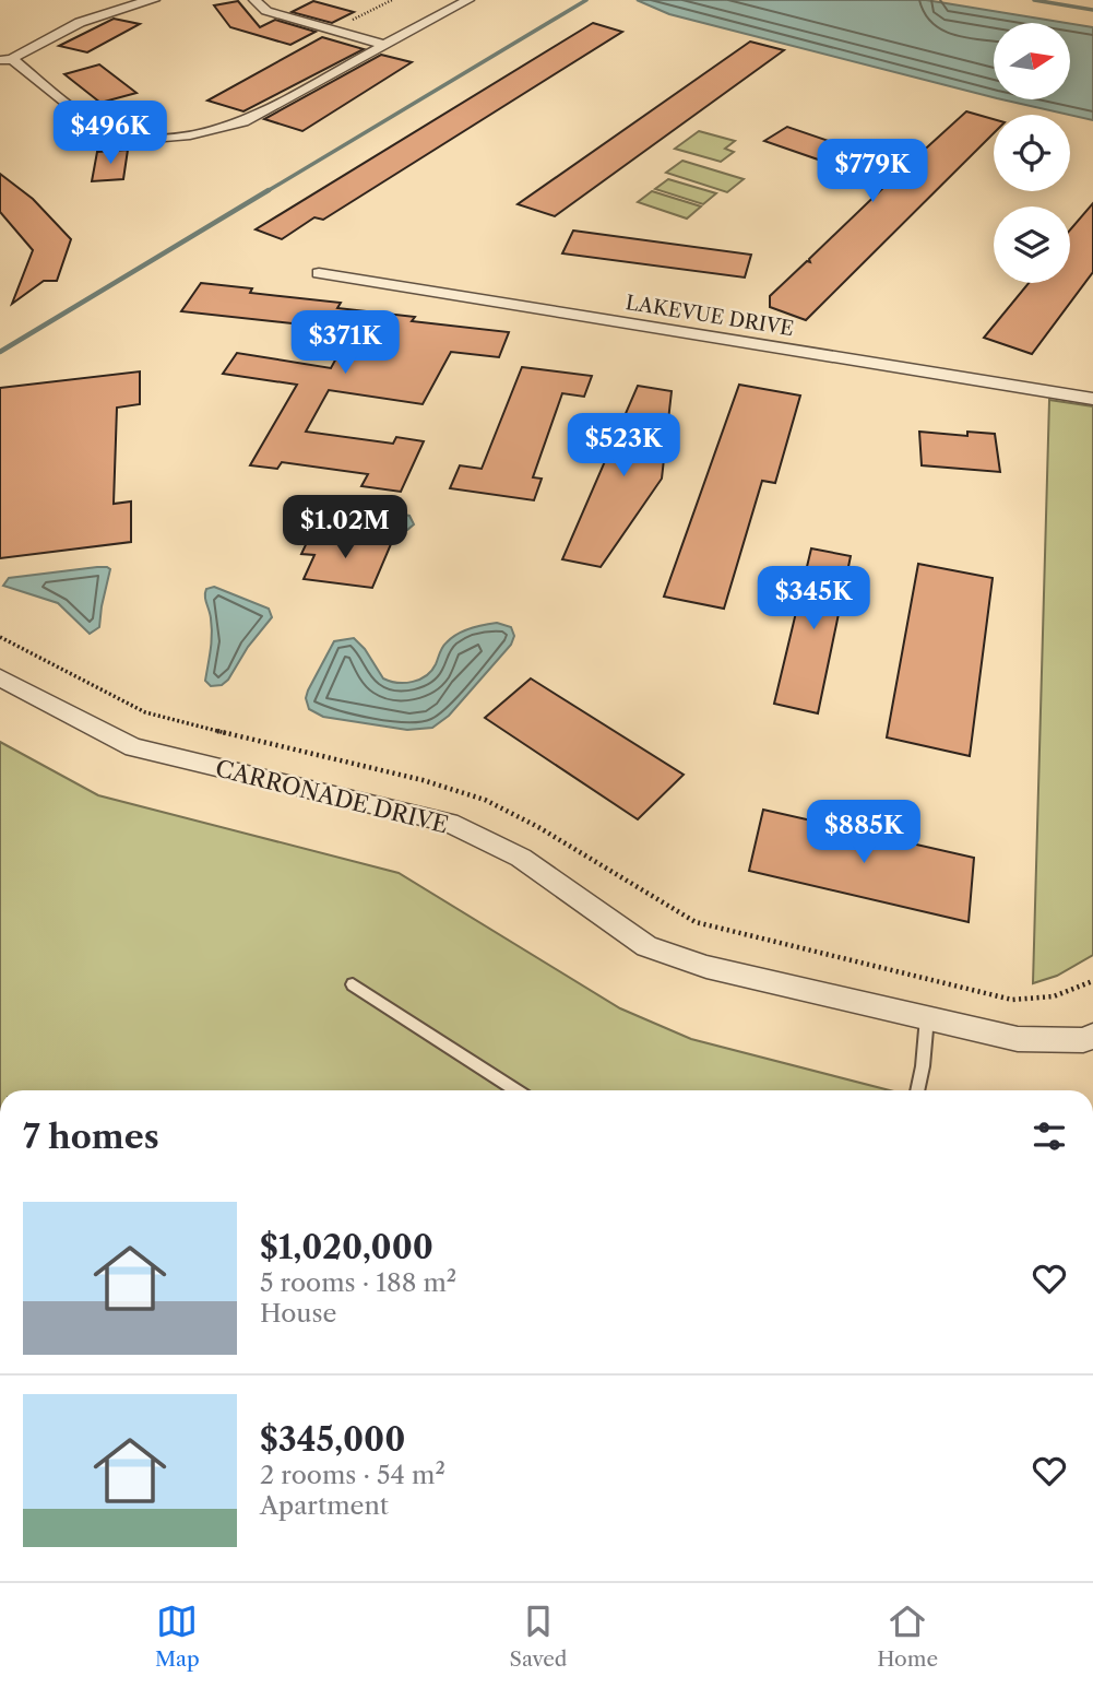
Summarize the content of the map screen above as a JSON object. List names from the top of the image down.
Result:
{
  "streets": {
    "street": ["LAKEVUE DRIVE", "CARRONADE DRIVE"]
  },
  "north": "right",
  "page": {
    "price": [
      "$496K",
      "$779K",
      "$371K",
      "$523K",
      "$1.02M",
      "$345K",
      "$885K"
    ],
    "heading": "7 homes",
    "list": [
      {
        "name": "$1,020,000",
        "note": "5 rooms · 188 m² · House"
      },
      {
        "name": "$345,000",
        "note": "2 rooms · 54 m² · Apartment"
      }
    ],
    "tabs": ["Map", "Saved", "Home"]
  }
}
